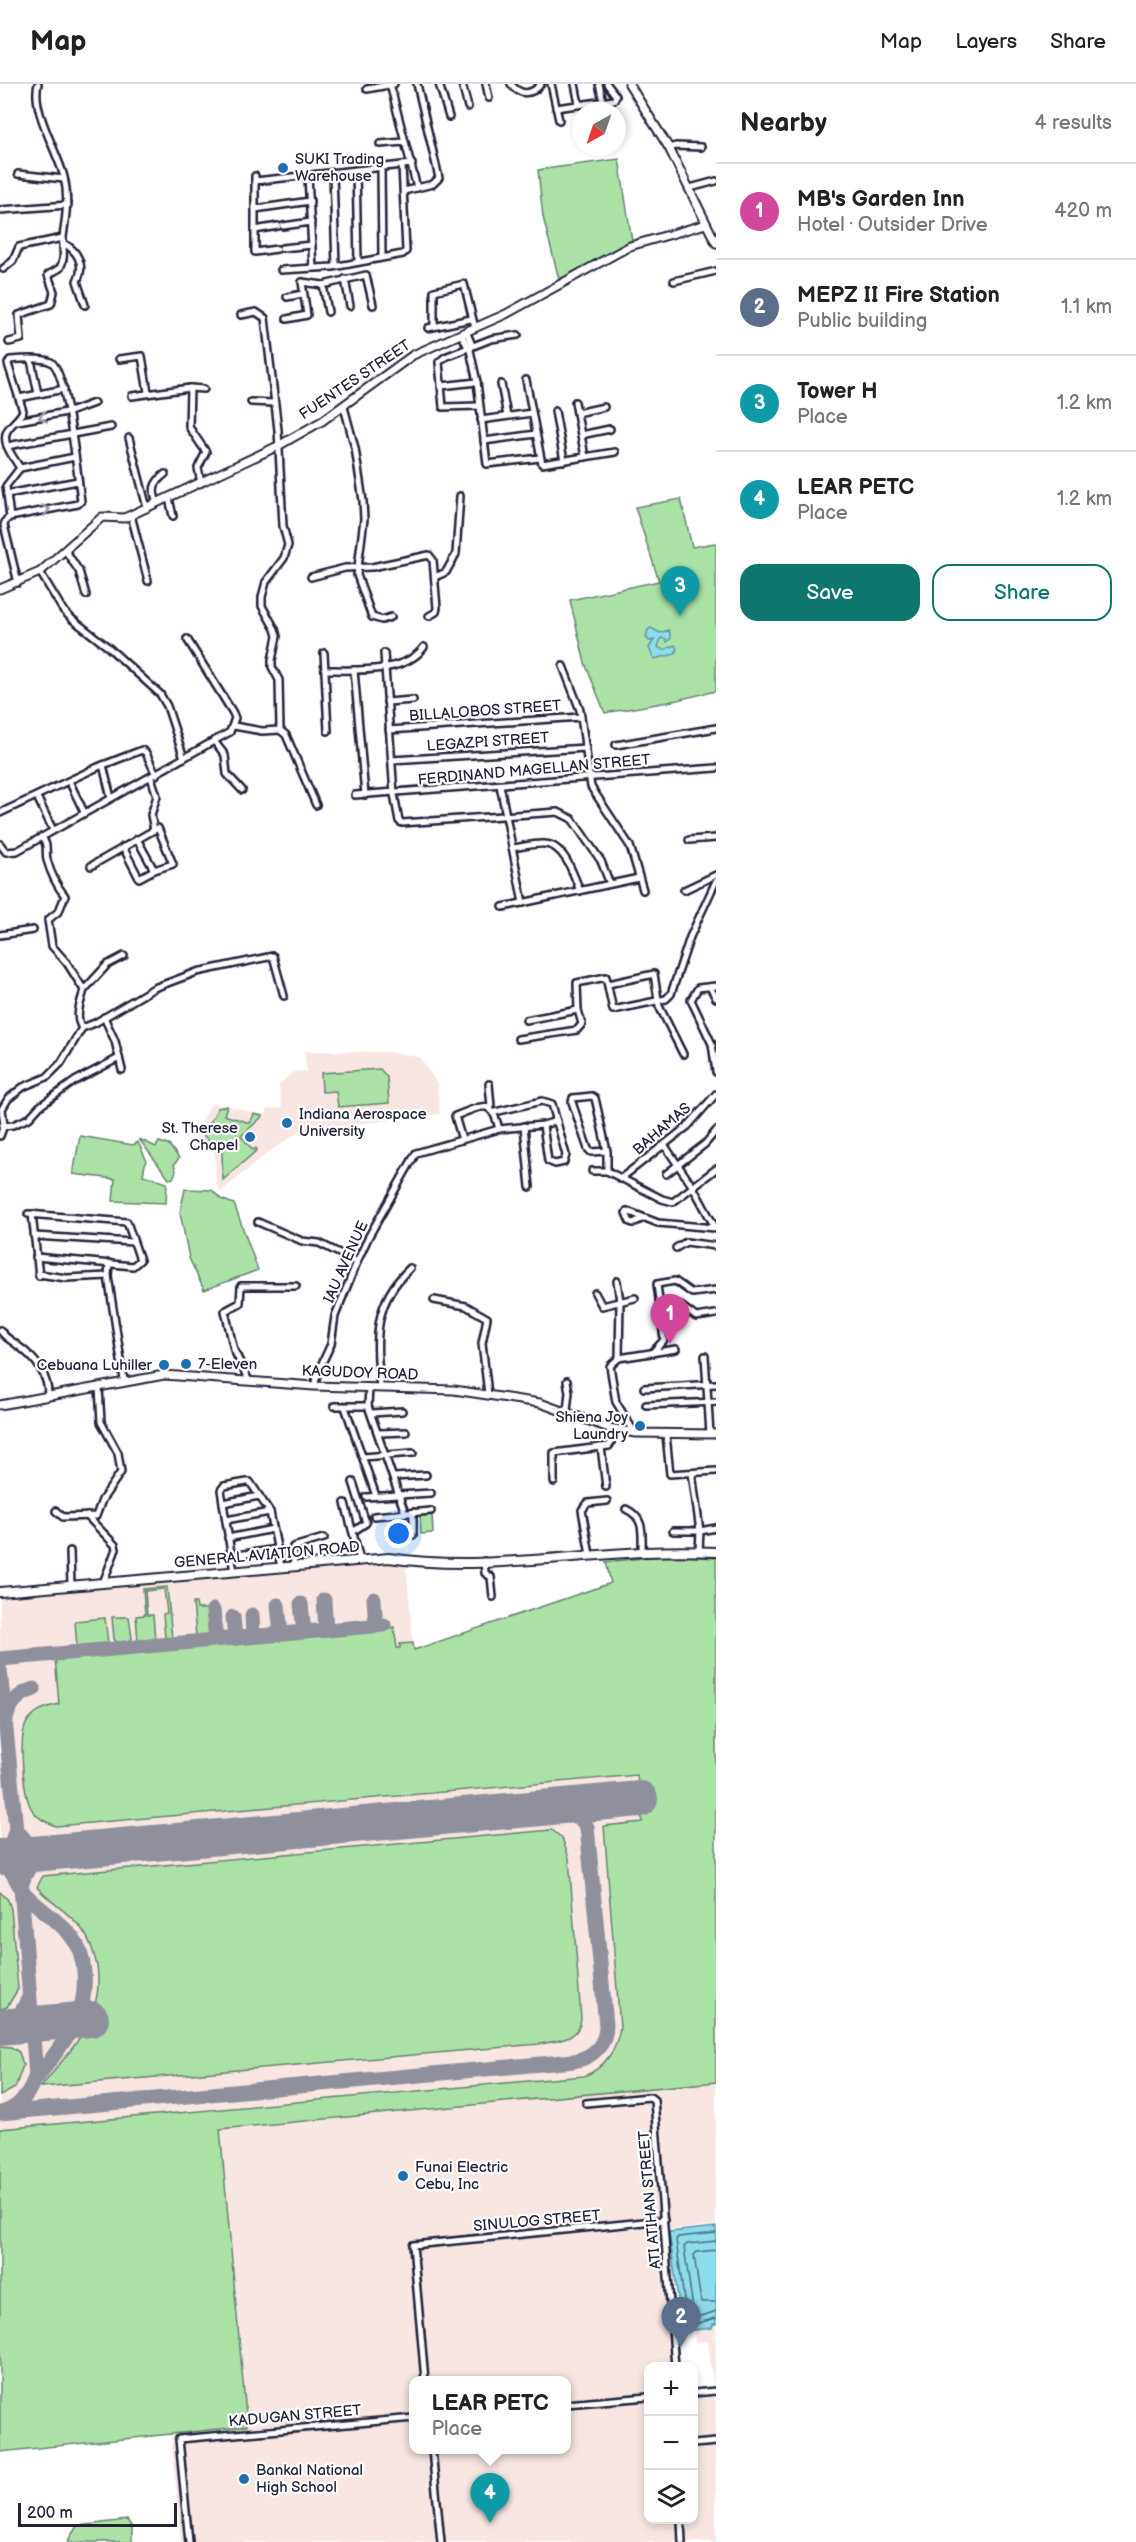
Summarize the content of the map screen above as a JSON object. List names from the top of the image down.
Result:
{
  "streets": {
    "main road": ["GENERAL AVIATION ROAD"],
    "street": [
      "FUENTES STREET",
      "BILLALOBOS STREET",
      "LEGAZPI STREET",
      "FERDINAND MAGELLAN STREET",
      "BAHAMAS",
      "IAU AVENUE",
      "KAGUDOY ROAD",
      "ATI ATIHAN STREET",
      "SINULOG STREET",
      "KADUGAN STREET"
    ]
  },
  "crossings": [
    ["IAU AVENUE", "KAGUDOY ROAD"],
    ["ATI ATIHAN STREET", "SINULOG STREET"]
  ],
  "places": [
    "SUKI Trading Warehouse",
    "Indiana Aerospace University",
    "St. Therese Chapel",
    "7-Eleven",
    "Cebuana Luhiller",
    "Shiena Joy Laundry",
    "Funai Electric Cebu, Inc",
    "Bankal National High School"
  ],
  "scale_bar": "200 m",
  "north": "bottom left",
  "page": {
    "header": "Map",
    "nav": ["Map", "Layers", "Share"],
    "heading": ["Nearby", "4 results"],
    "list": [
      {
        "mark": "1",
        "name": "MB's Garden Inn",
        "note": "Hotel · Outsider Drive",
        "value": "420 m"
      },
      {
        "mark": "2",
        "name": "MEPZ II Fire Station",
        "note": "Public building",
        "value": "1.1 km"
      },
      {
        "mark": "3",
        "name": "Tower H",
        "note": "Place",
        "value": "1.2 km"
      },
      {
        "mark": "4",
        "name": "LEAR PETC",
        "note": "Place",
        "value": "1.2 km"
      }
    ],
    "buttons": ["Save", "Share"],
    "pins": [
      "3",
      "1",
      "2",
      "4"
    ],
    "map_buttons": ["+", "−"],
    "popup": ["LEAR PETC", "Place"],
    "scale": "200 m"
  }
}
